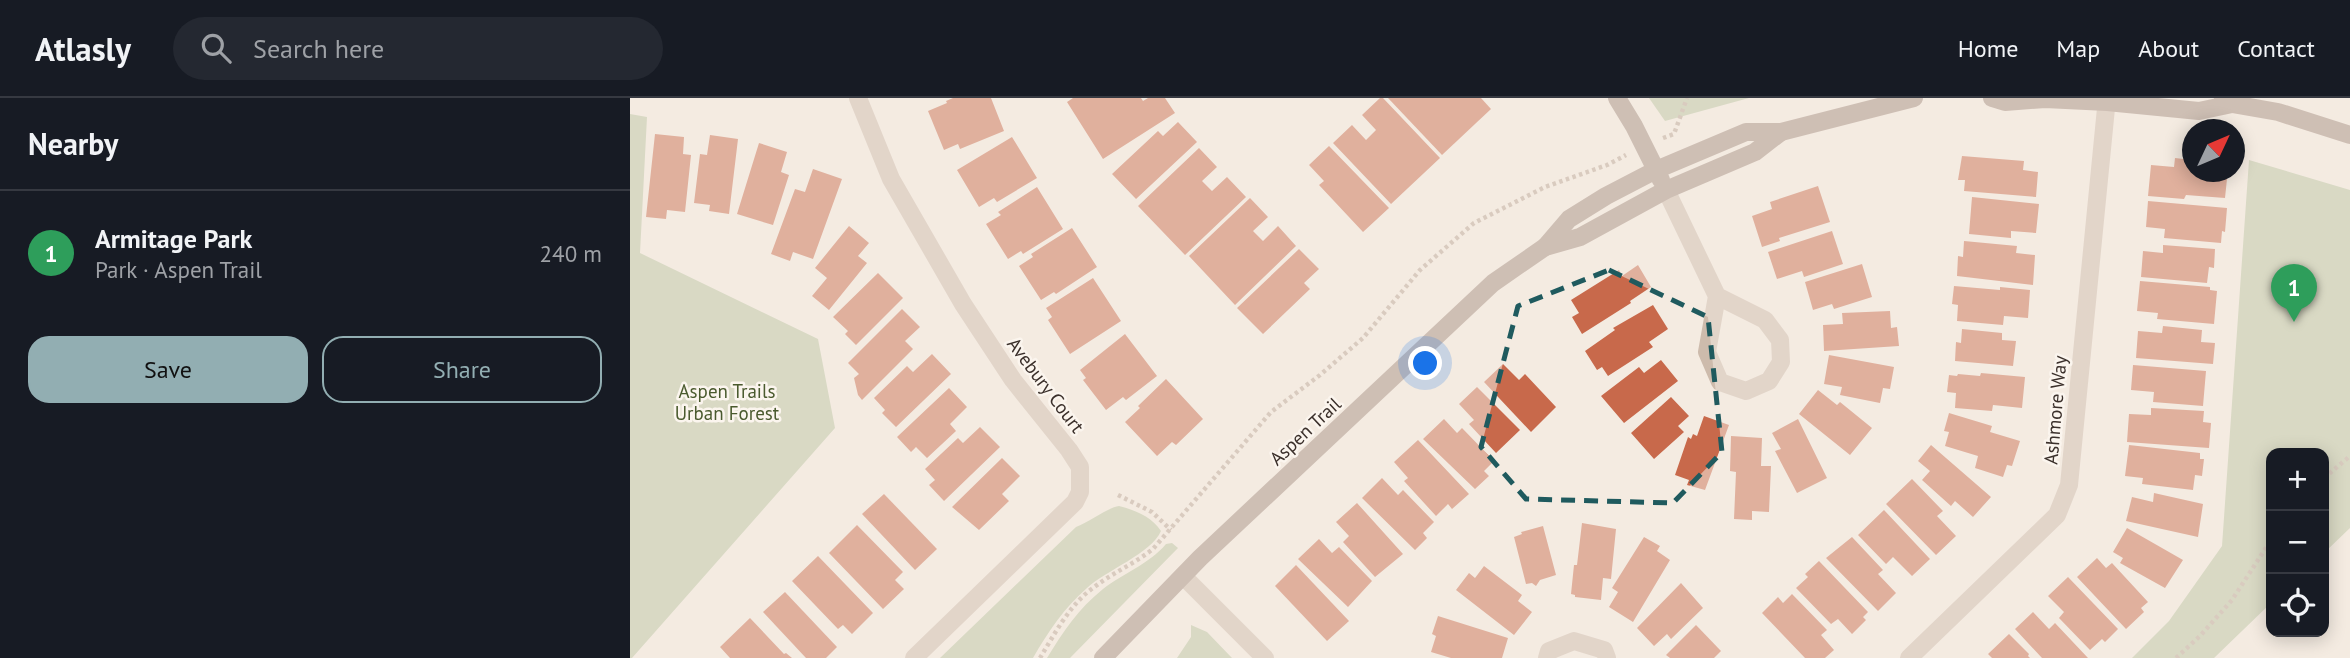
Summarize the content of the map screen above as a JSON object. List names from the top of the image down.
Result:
{
  "streets": {
    "street": ["Avebury Court", "Ashmore Way", "Aspen Trail"]
  },
  "parks": ["Aspen Trails Urban Forest"],
  "north": "top right",
  "page": {
    "header": "Atlasly",
    "search": "Search here",
    "nav": [
      "Home",
      "Map",
      "About",
      "Contact"
    ],
    "heading": "Nearby",
    "list": [
      {
        "mark": "1",
        "name": "Armitage Park",
        "note": "Park · Aspen Trail",
        "value": "240 m"
      }
    ],
    "pins": "1",
    "buttons": ["Save", "Share"],
    "map_buttons": ["+", "−"]
  }
}
